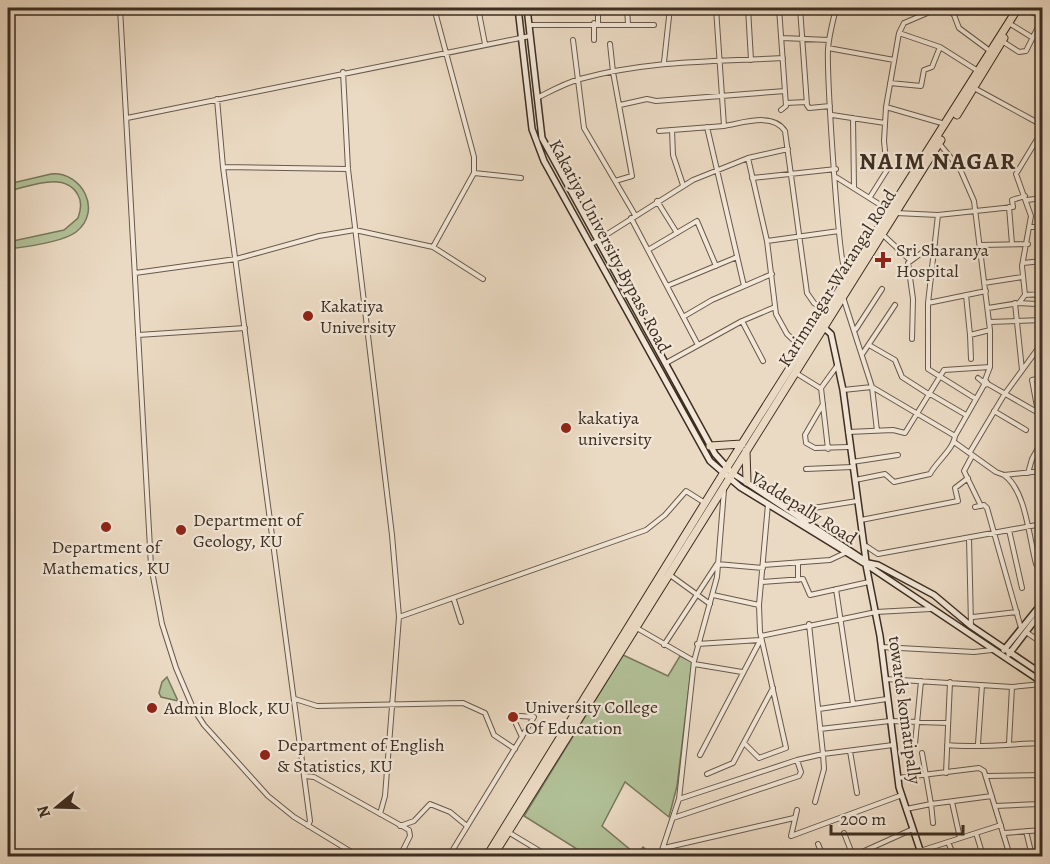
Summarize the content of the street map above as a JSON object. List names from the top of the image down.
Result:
{
  "streets": {
    "highway": ["Karimnagar-Warangal Road"],
    "main road": ["Kakatiya University Bypass Road", "Vaddepally Road", "towards komatipally"]
  },
  "crossings": [
    ["Kakatiya University Bypass Road", "Karimnagar-Warangal Road"],
    ["Kakatiya University Bypass Road", "Vaddepally Road"],
    ["Karimnagar-Warangal Road", "Vaddepally Road"],
    ["Karimnagar-Warangal Road", "towards komatipally"],
    ["Vaddepally Road", "towards komatipally"]
  ],
  "districts": ["NAIM NAGAR"],
  "places": {
    "health": ["Sri Sharanya Hospital"],
    "other": [
      "Kakatiya University",
      "kakatiya university",
      "Department of Mathematics, KU",
      "Department of Geology, KU",
      "Admin Block, KU",
      "University College Of Education",
      "Department of English & Statistics, KU"
    ]
  },
  "scale_bar": "200 m",
  "north": "left"
}
